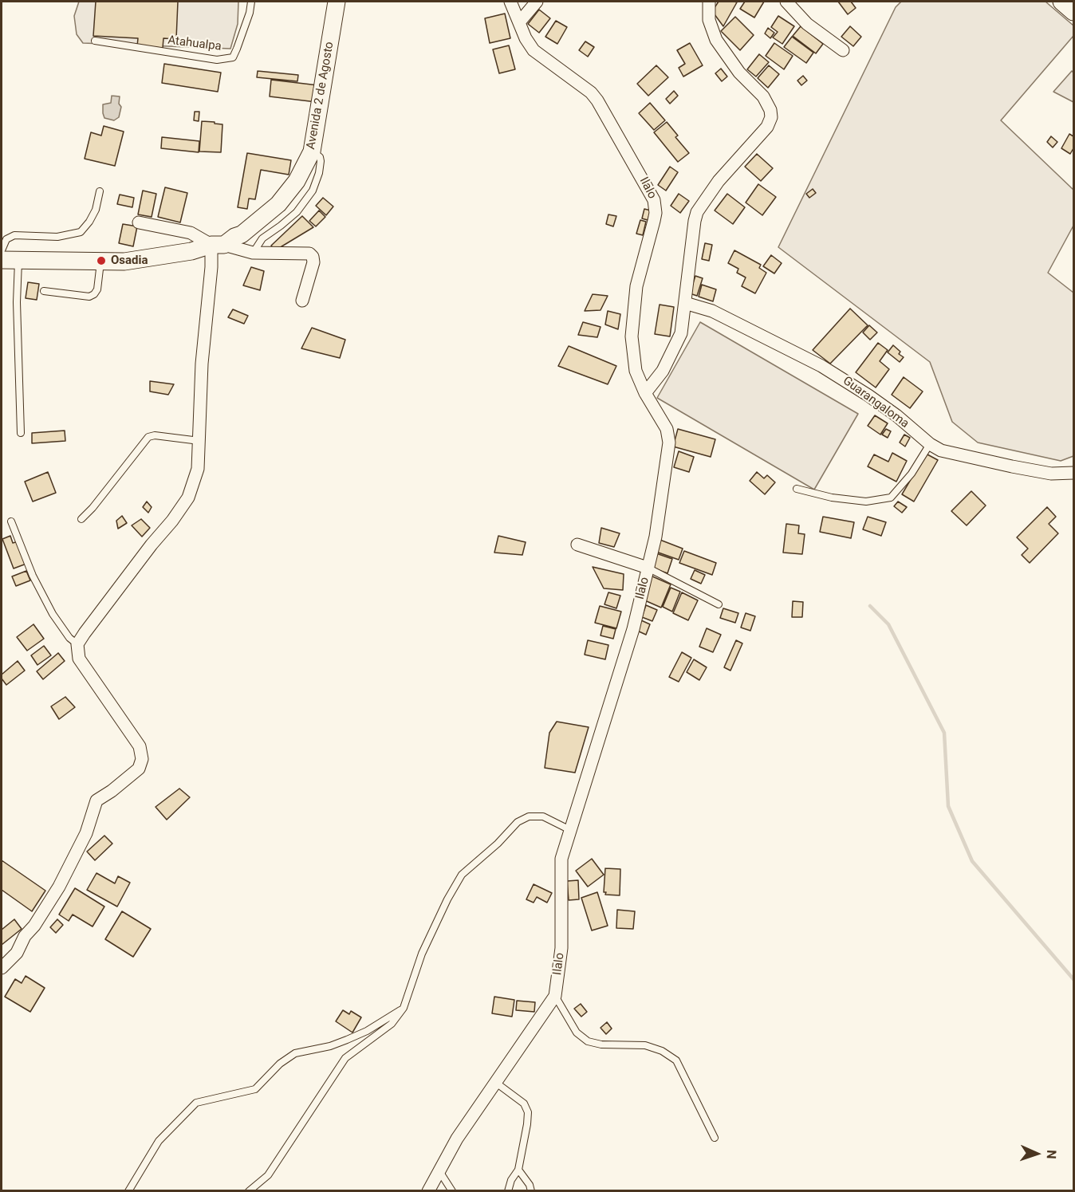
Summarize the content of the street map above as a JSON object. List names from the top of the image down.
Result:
{
  "streets": {
    "main road": ["Avenida 2 de Agosto"],
    "street": ["Ilalo", "Guarangaloma"],
    "lane": ["Atahualpa"]
  },
  "places": ["Osadia"],
  "north": "right"
}
